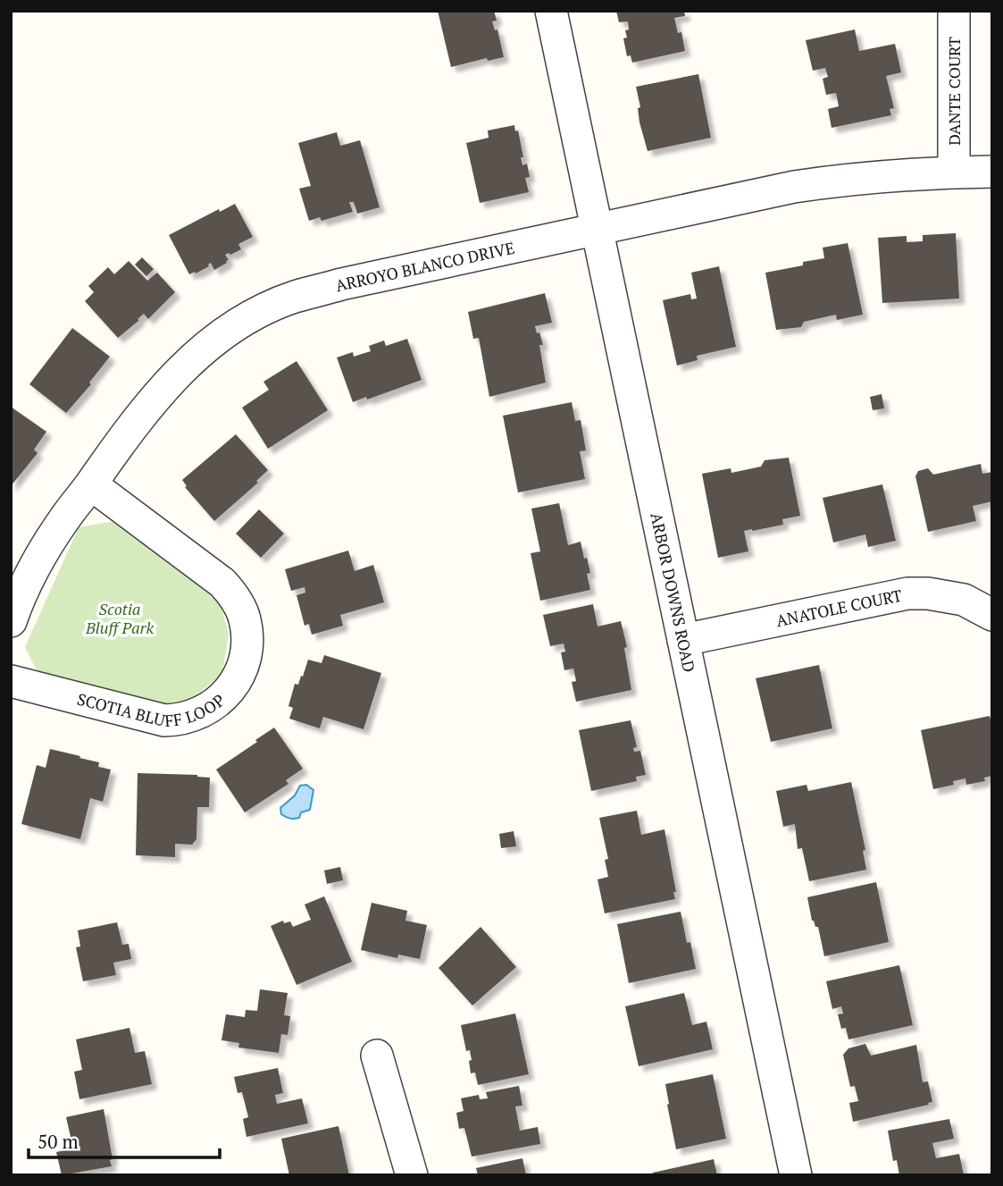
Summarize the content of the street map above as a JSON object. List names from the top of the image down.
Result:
{
  "streets": {
    "street": [
      "DANTE COURT",
      "ARROYO BLANCO DRIVE",
      "ARBOR DOWNS ROAD",
      "ANATOLE COURT",
      "SCOTIA BLUFF LOOP"
    ]
  },
  "crossings": [
    ["DANTE COURT", "ARROYO BLANCO DRIVE"],
    ["ARROYO BLANCO DRIVE", "ARBOR DOWNS ROAD"],
    ["ARROYO BLANCO DRIVE", "SCOTIA BLUFF LOOP"],
    ["ARBOR DOWNS ROAD", "ANATOLE COURT"]
  ],
  "parks": ["Scotia Bluff Park"],
  "scale_bar": "50 m"
}
